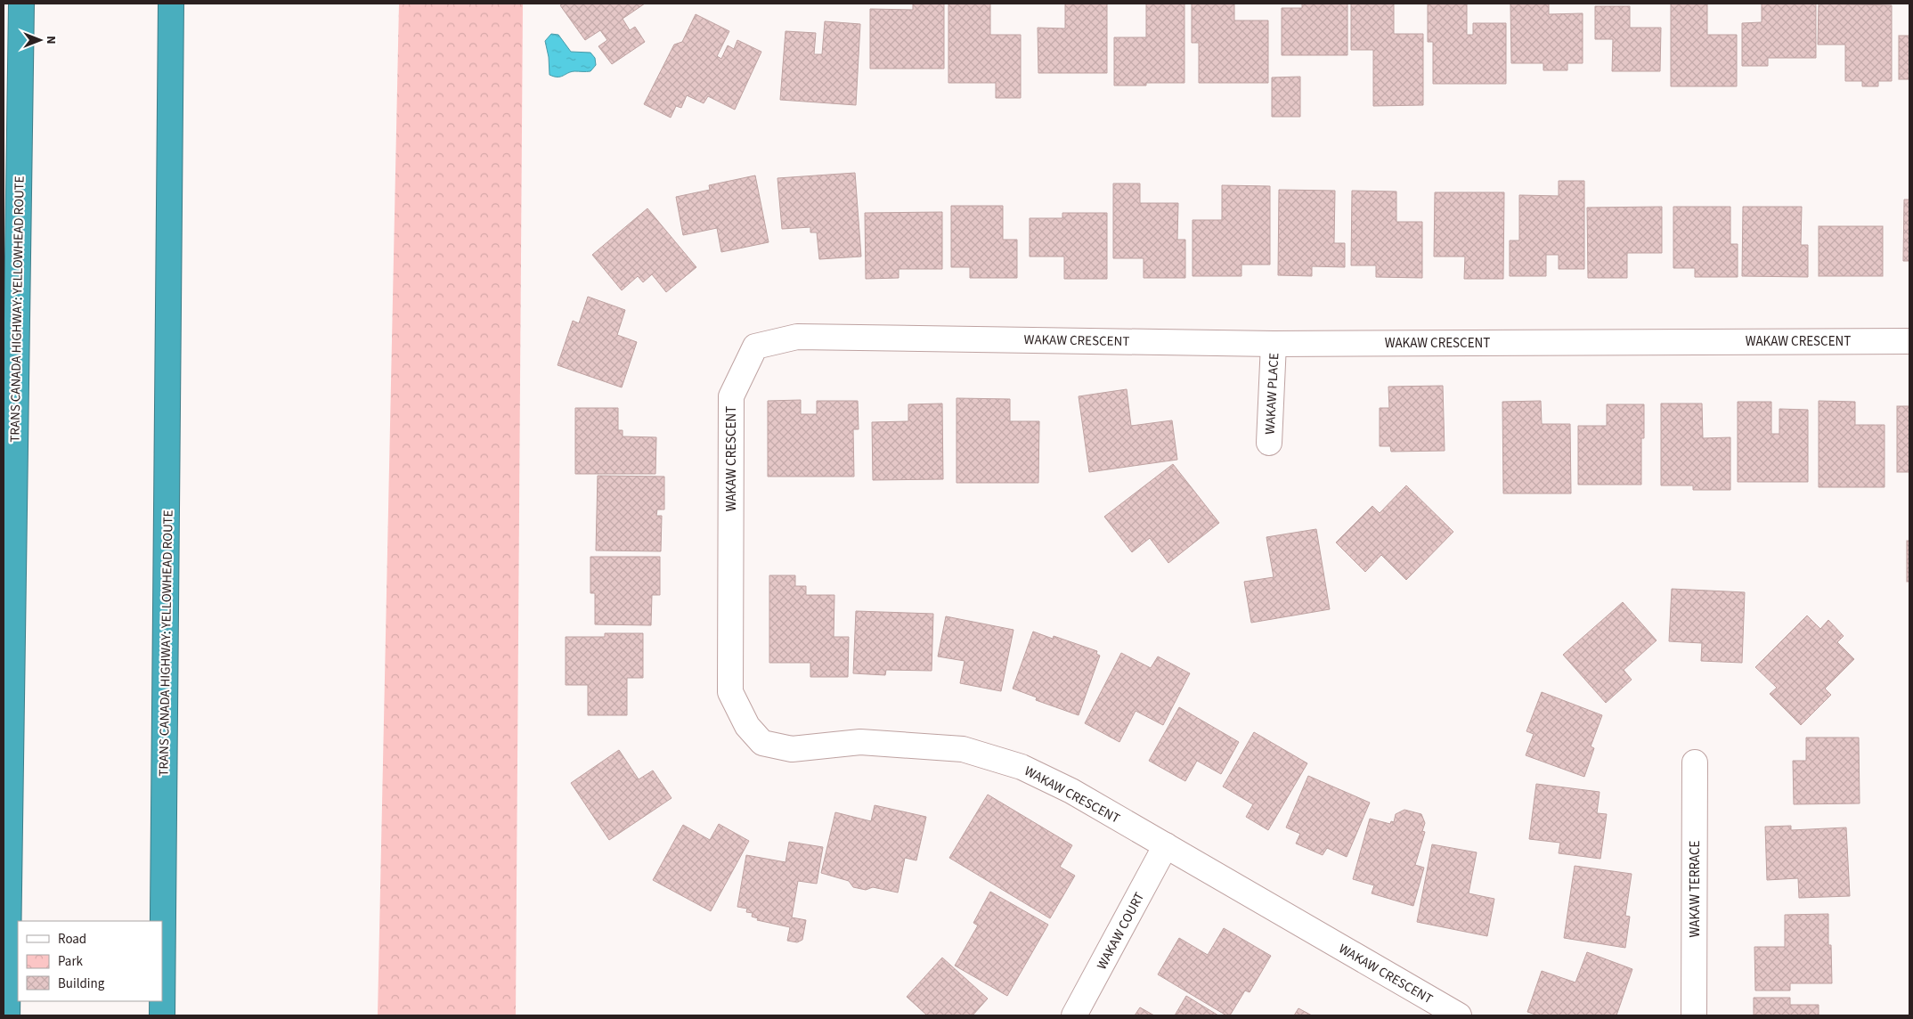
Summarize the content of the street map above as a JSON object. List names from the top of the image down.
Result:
{
  "streets": {
    "highway": ["TRANS CANADA HIGHWAY: YELLOWHEAD ROUTE"],
    "street": [
      "WAKAW CRESCENT",
      "WAKAW PLACE",
      "WAKAW TERRACE",
      "WAKAW COURT"
    ]
  },
  "crossings": [
    ["WAKAW CRESCENT", "WAKAW PLACE"],
    ["WAKAW CRESCENT", "WAKAW COURT"]
  ],
  "legend": ["Road", "Park", "Building"],
  "north": "right"
}
